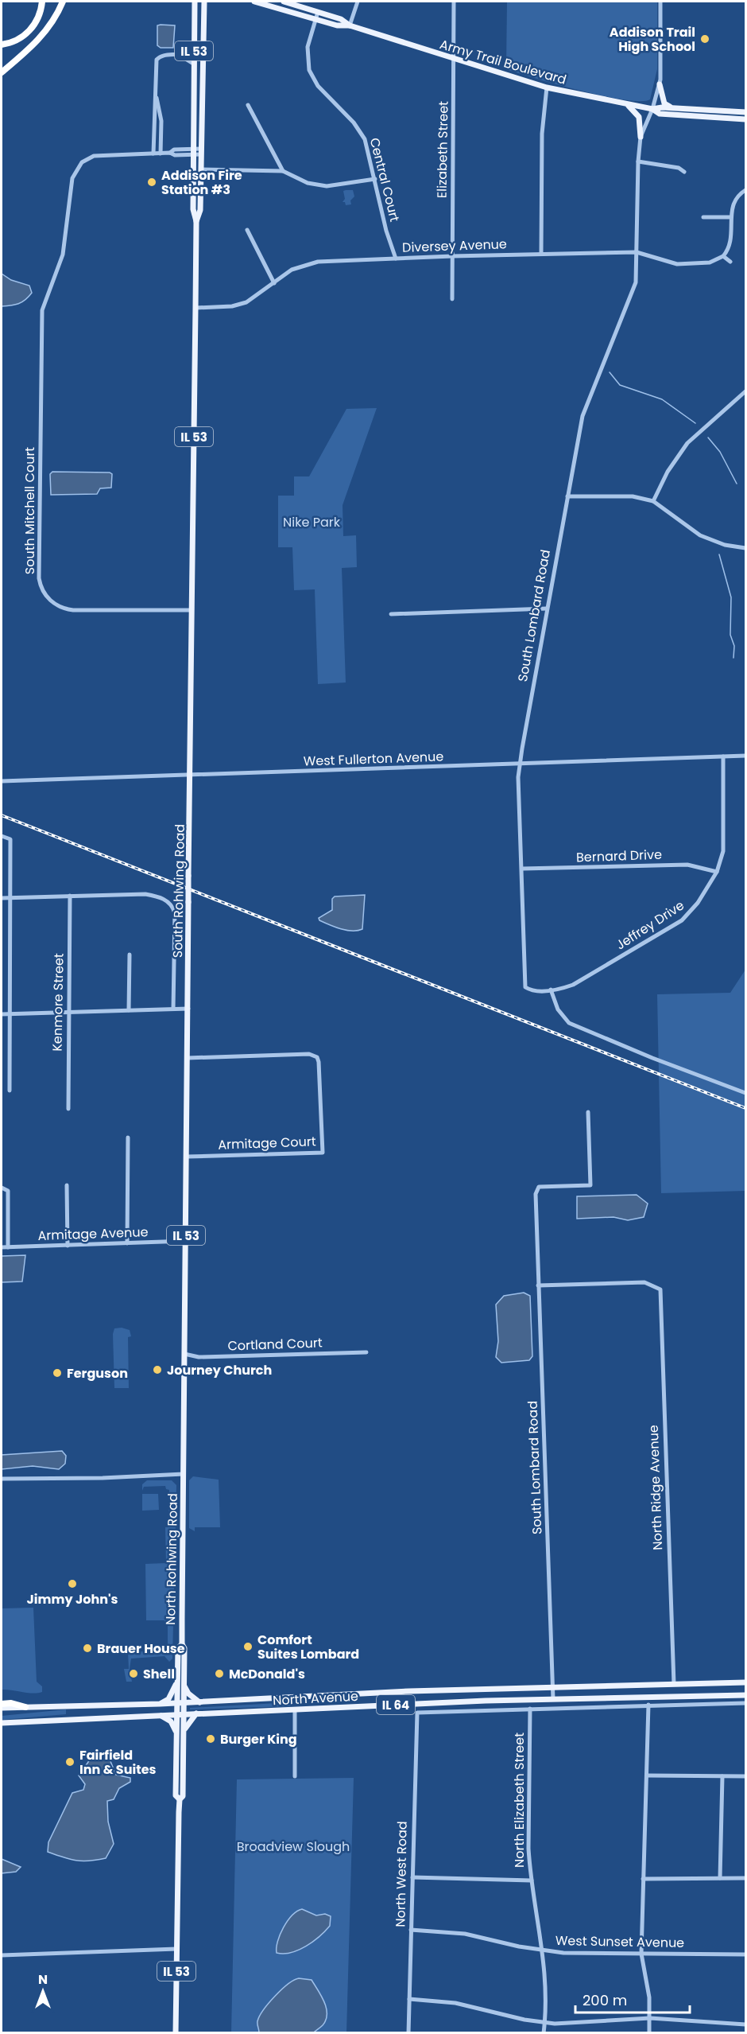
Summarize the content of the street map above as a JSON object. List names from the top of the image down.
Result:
{
  "streets": {
    "main road": [
      "IL 53",
      "Army Trail Boulevard",
      "South Rohlwing Road",
      "North Rohlwing Road",
      "North Avenue",
      "IL 64"
    ],
    "street": [
      "Elizabeth Street",
      "Central Court",
      "Diversey Avenue",
      "South Mitchell Court",
      "South Lombard Road",
      "West Fullerton Avenue",
      "Bernard Drive",
      "Jeffrey Drive",
      "Kenmore Street",
      "Armitage Court",
      "Armitage Avenue",
      "Cortland Court",
      "North Ridge Avenue",
      "North Elizabeth Street",
      "North West Road",
      "West Sunset Avenue"
    ]
  },
  "crossings": [
    ["IL 53", "Diversey Avenue"],
    ["IL 53", "South Mitchell Court"],
    ["IL 53", "South Rohlwing Road"],
    ["IL 53", "North Rohlwing Road"],
    ["IL 53", "North Avenue"],
    ["Army Trail Boulevard", "Elizabeth Street"],
    ["Army Trail Boulevard", "Central Court"],
    ["Army Trail Boulevard", "South Lombard Road"],
    ["Elizabeth Street", "Diversey Avenue"],
    ["Central Court", "Diversey Avenue"],
    ["Diversey Avenue", "South Lombard Road"],
    ["Diversey Avenue", "South Rohlwing Road"],
    ["South Mitchell Court", "South Rohlwing Road"],
    ["South Lombard Road", "West Fullerton Avenue"],
    ["South Lombard Road", "Bernard Drive"],
    ["South Lombard Road", "Jeffrey Drive"],
    ["South Lombard Road", "North Ridge Avenue"],
    ["South Lombard Road", "North Avenue"],
    ["West Fullerton Avenue", "South Rohlwing Road"],
    ["West Fullerton Avenue", "Jeffrey Drive"],
    ["Bernard Drive", "Jeffrey Drive"],
    ["South Rohlwing Road", "Armitage Court"],
    ["South Rohlwing Road", "Armitage Avenue"],
    ["South Rohlwing Road", "Cortland Court"],
    ["South Rohlwing Road", "North Rohlwing Road"],
    ["North Ridge Avenue", "North Avenue"],
    ["North Rohlwing Road", "North Avenue"],
    ["North Elizabeth Street", "North West Road"],
    ["North Elizabeth Street", "West Sunset Avenue"],
    ["North West Road", "West Sunset Avenue"]
  ],
  "parks": ["Nike Park", "Broadview Slough"],
  "places": [
    "Addison Trail High School",
    "Addison Fire Station #3",
    "Journey Church",
    "Ferguson",
    "Jimmy John's",
    "Comfort Suites Lombard",
    "Brauer House",
    "Shell",
    "McDonald's",
    "Burger King",
    "Fairfield Inn & Suites"
  ],
  "scale_bar": "200 m",
  "north": "top"
}
